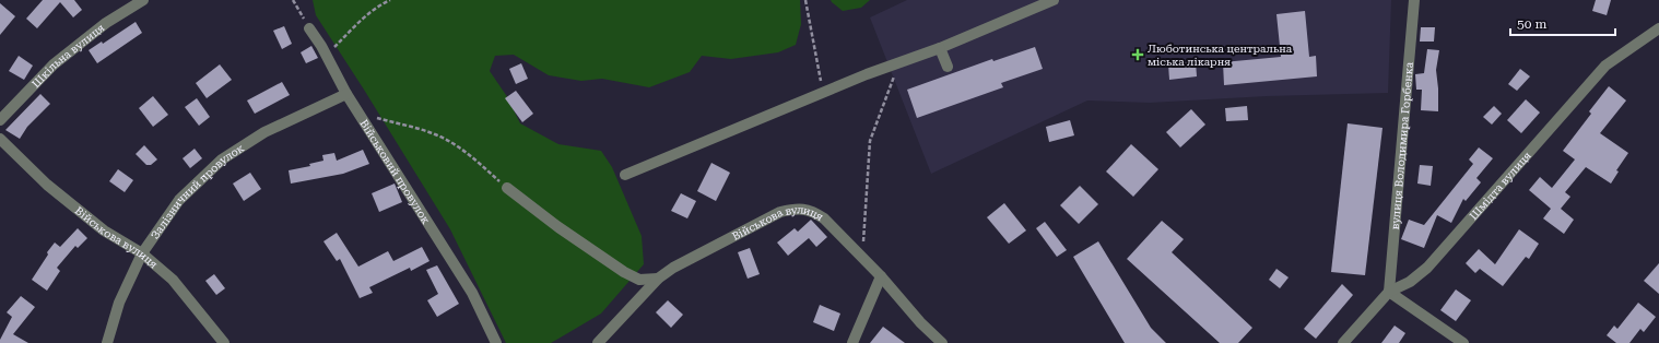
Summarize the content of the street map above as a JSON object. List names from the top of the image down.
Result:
{
  "streets": {
    "street": [
      "Шкільна вулиця",
      "вулиця Володимира Горбенка",
      "Військовий провулок",
      "Шмідта вулиця",
      "Залізничний провулок",
      "Військова вулиця"
    ]
  },
  "crossings": [
    ["вулиця Володимира Горбенка", "Шмідта вулиця"],
    ["Військовий провулок", "Залізничний провулок"],
    ["Залізничний провулок", "Військова вулиця"]
  ],
  "places": {
    "health": ["Люботинська центральна міська лікарня"]
  },
  "scale_bar": "50 m"
}
